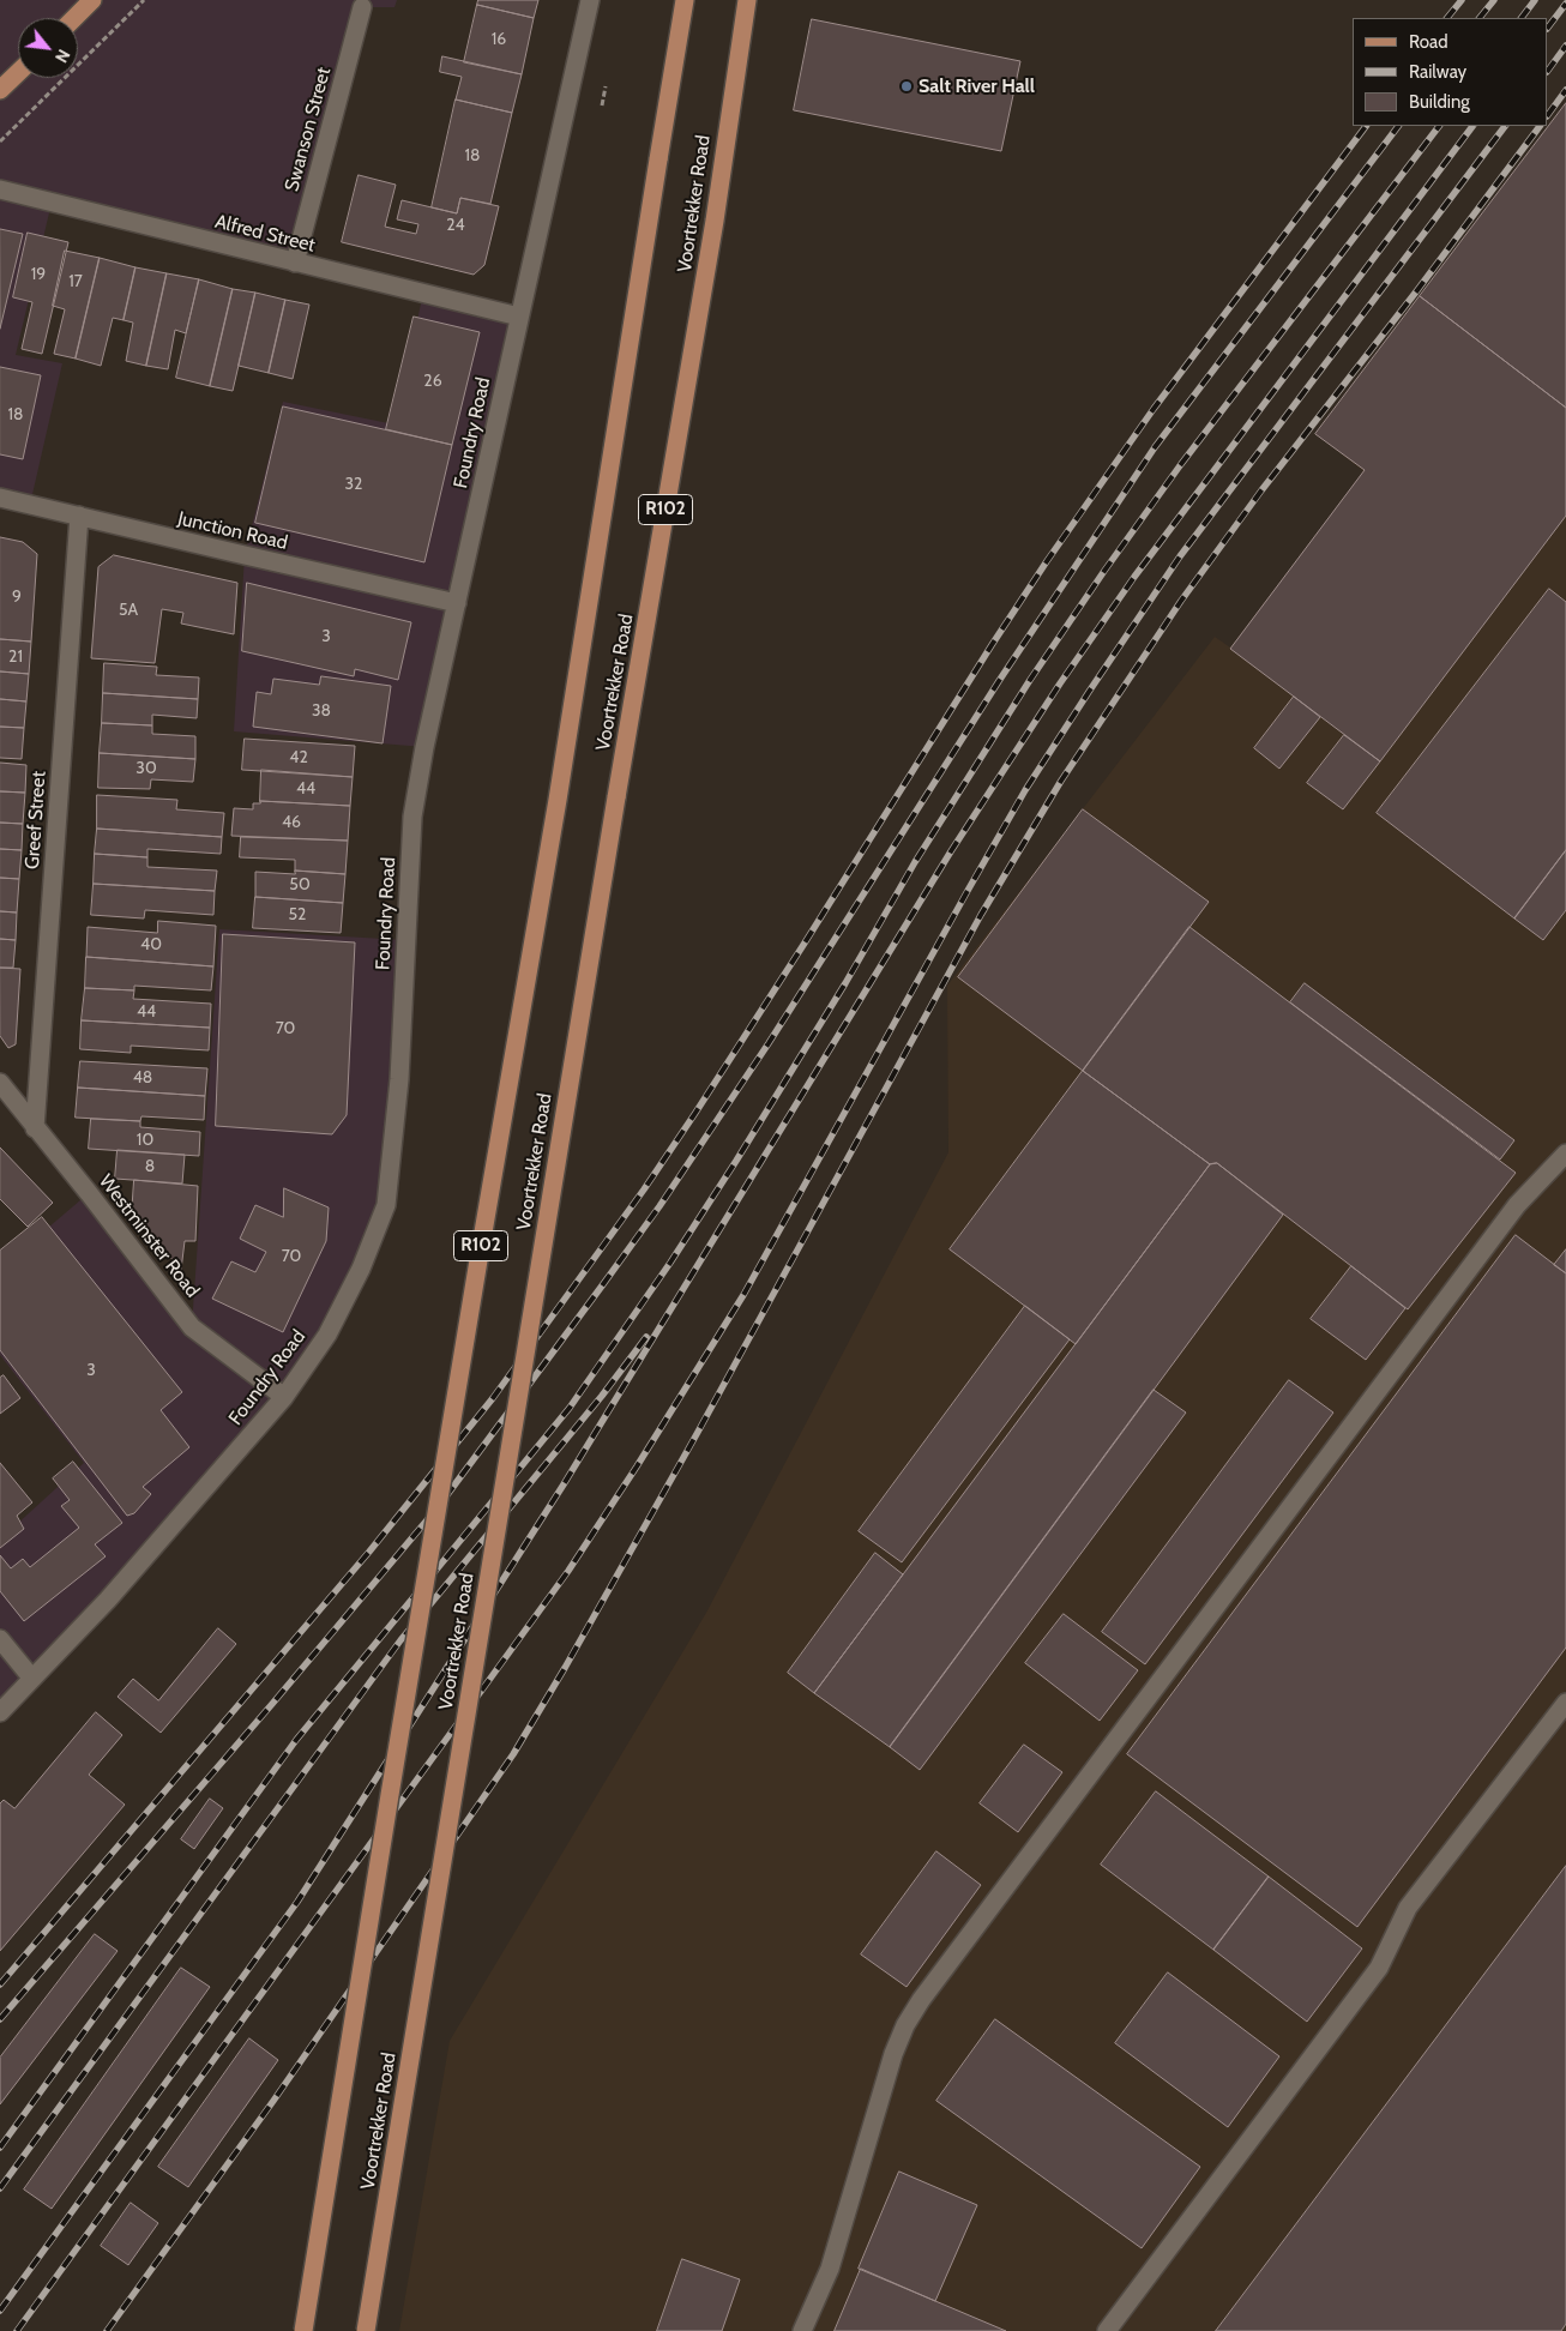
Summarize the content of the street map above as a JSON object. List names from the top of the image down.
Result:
{
  "streets": {
    "main road": ["Voortrekker Road", "R102"],
    "street": [
      "Swanson Street",
      "Alfred Street",
      "Foundry Road",
      "Junction Road",
      "Greef Street",
      "Westminster Road"
    ]
  },
  "crossings": [
    ["Swanson Street", "Alfred Street"],
    ["Alfred Street", "Foundry Road"],
    ["Foundry Road", "Junction Road"],
    ["Foundry Road", "Westminster Road"],
    ["Junction Road", "Greef Street"],
    ["Greef Street", "Westminster Road"]
  ],
  "places": ["Salt River Hall"],
  "house_numbers": [
    "16",
    "18",
    "24",
    "19",
    "17",
    "26",
    "18",
    "32",
    "9",
    "5A",
    "3",
    "21",
    "38",
    "42",
    "30",
    "44",
    "46",
    "50",
    "52",
    "40",
    "44",
    "70",
    "48",
    "10",
    "8",
    "70",
    "3"
  ],
  "legend": ["Road", "Railway", "Building"],
  "north": "bottom right"
}
